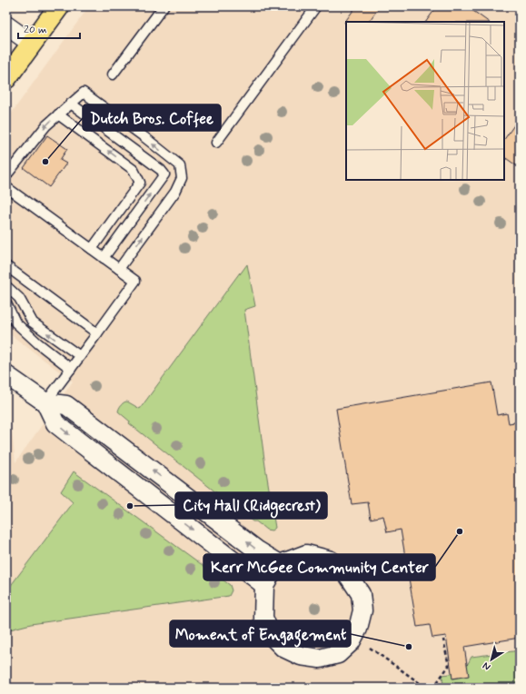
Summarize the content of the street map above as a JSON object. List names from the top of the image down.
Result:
{
  "places": [
    "Dutch Bros. Coffee",
    "City Hall (Ridgecrest)",
    "Kerr McGee Community Center",
    "Moment of Engagement"
  ],
  "scale_bar": "20 m",
  "north": "bottom left"
}
